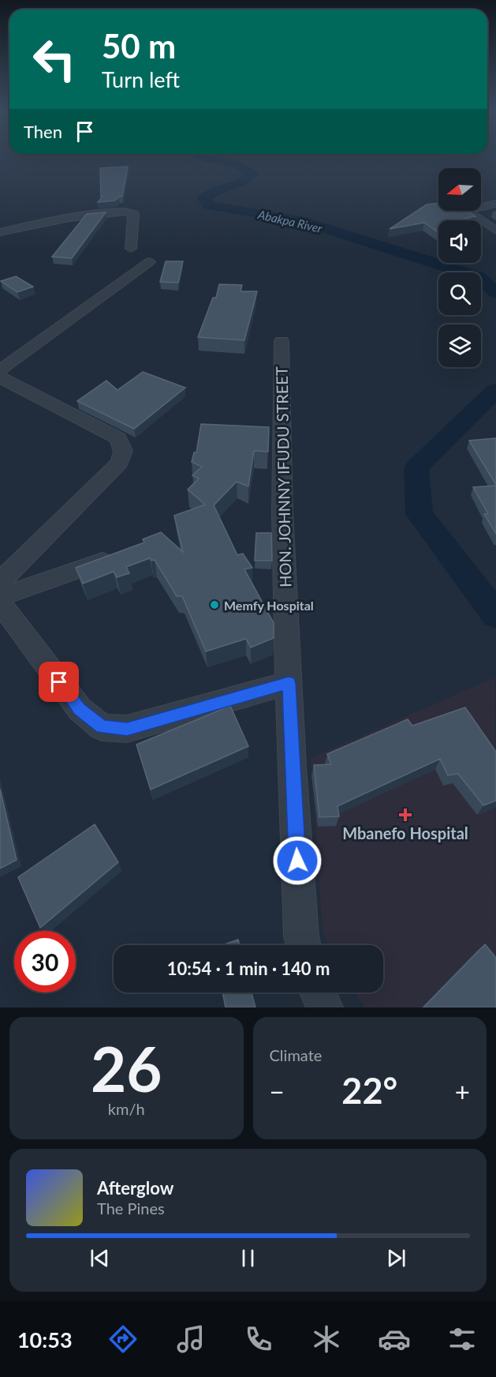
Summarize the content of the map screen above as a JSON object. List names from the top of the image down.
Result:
{
  "streets": {
    "street": ["HON. JOHNNY IFUDU STREET"]
  },
  "water": ["Abakpa River"],
  "places": {
    "other": ["Memfy Hospital"],
    "health": ["Mbanefo Hospital"]
  },
  "north": "left",
  "page": {
    "turn": ["50 m", "Turn left"],
    "then": "Then",
    "limit": "30",
    "trip": "10:54 · 1 min · 140 m",
    "tile": [
      ["26", "km/h"],
      "Climate"
    ],
    "heat": ["−", "22°", "+"],
    "song": ["Afterglow", "The Pines"],
    "tabs": "10:53"
  }
}
